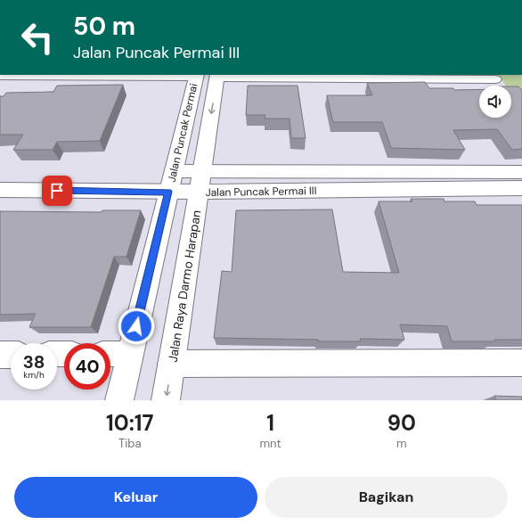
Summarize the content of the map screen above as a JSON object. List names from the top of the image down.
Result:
{
  "streets": {
    "street": ["Jalan Puncak Permai", "Jalan Puncak Permai III", "Jalan Raya Darmo Harapan"]
  },
  "crossings": [
    ["Jalan Puncak Permai", "Jalan Puncak Permai III"],
    ["Jalan Puncak Permai", "Jalan Raya Darmo Harapan"],
    ["Jalan Puncak Permai III", "Jalan Raya Darmo Harapan"]
  ],
  "page": {
    "turn": ["50 m", "Jalan Puncak Permai III"],
    "speed": "38 km/h",
    "limit": "40",
    "eta": [
      "10:17",
      "Tiba",
      "1",
      "mnt",
      "90",
      "m"
    ],
    "buttons": ["Keluar", "Bagikan"]
  }
}
